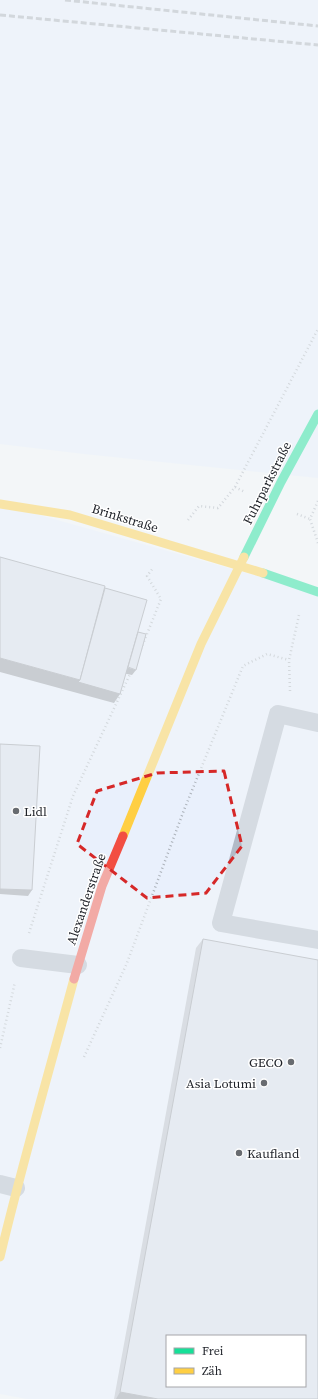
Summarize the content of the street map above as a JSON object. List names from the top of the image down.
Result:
{
  "streets": {
    "main road": ["Fuhrparkstraße", "Brinkstraße", "Alexanderstraße"]
  },
  "crossings": [
    ["Fuhrparkstraße", "Brinkstraße"],
    ["Fuhrparkstraße", "Alexanderstraße"],
    ["Brinkstraße", "Alexanderstraße"]
  ],
  "places": [
    "Lidl",
    "GECO",
    "Asia Lotumi",
    "Kaufland"
  ],
  "legend": ["Frei", "Zäh"]
}
